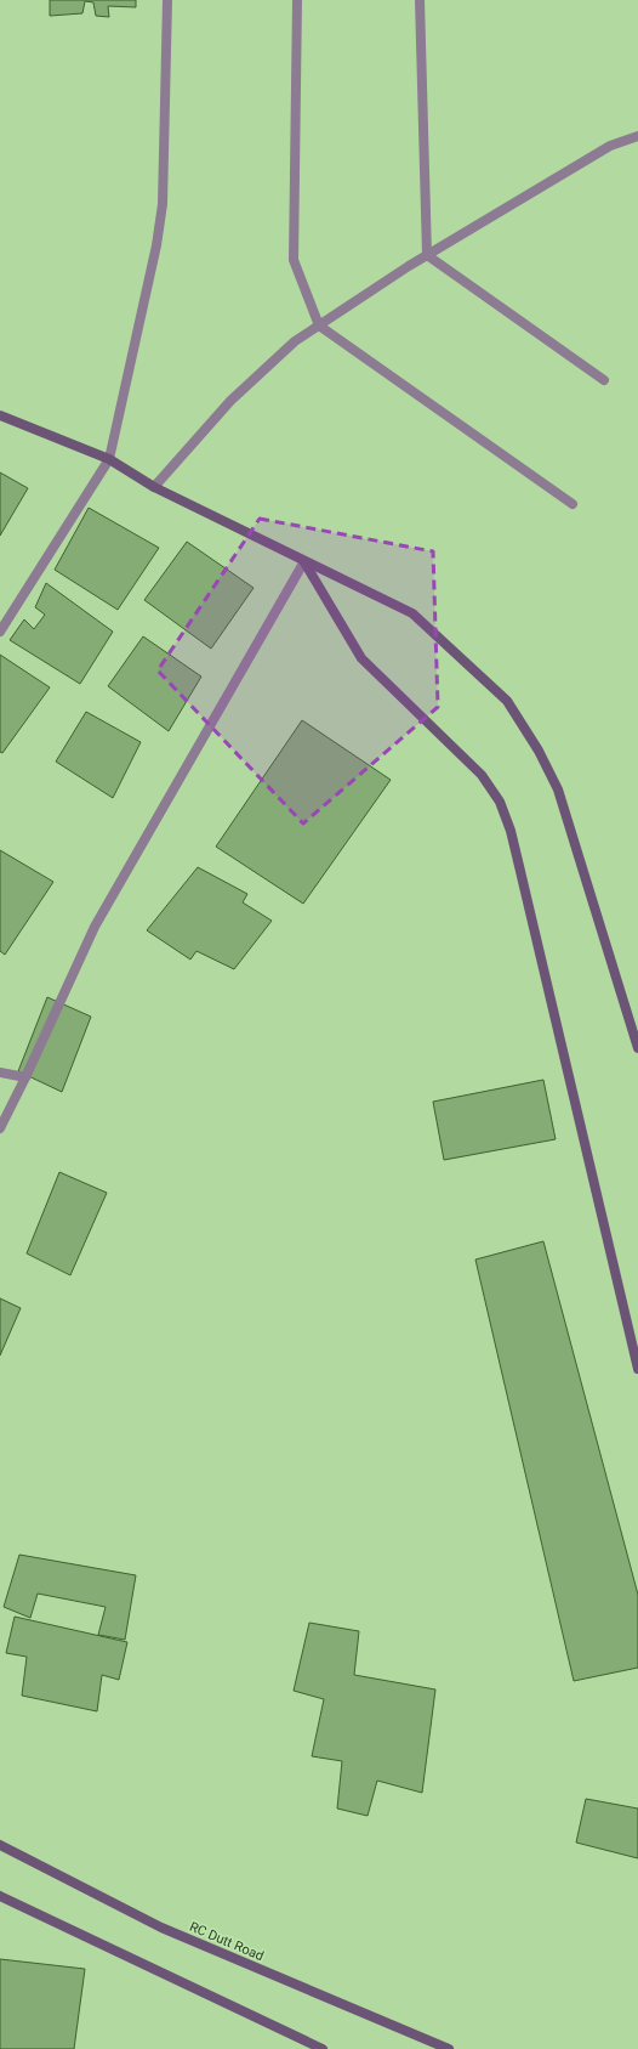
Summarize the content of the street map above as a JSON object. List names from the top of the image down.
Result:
{
  "streets": {
    "street": ["RC Dutt Road"]
  }
}
